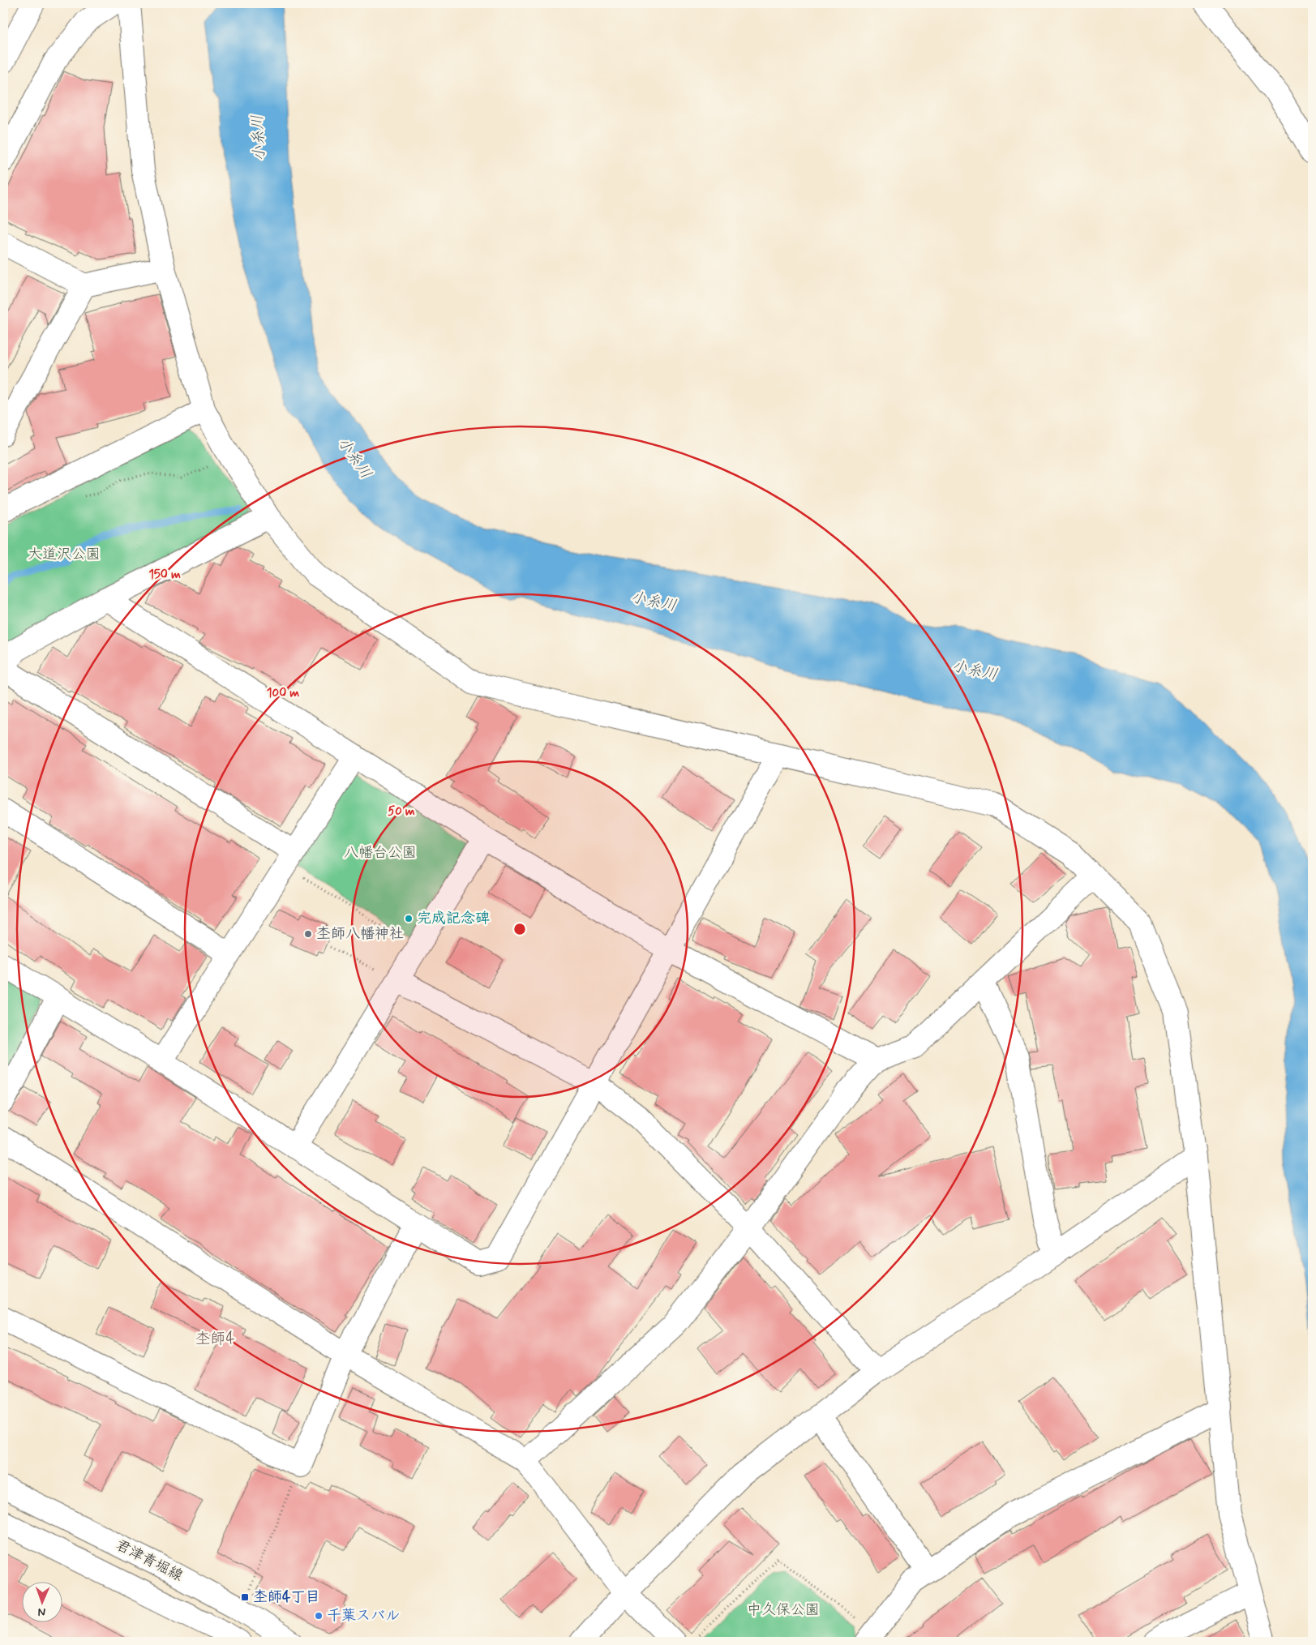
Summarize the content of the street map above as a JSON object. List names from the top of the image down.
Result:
{
  "streets": {
    "street": ["君津青堀線"]
  },
  "districts": ["杢師4"],
  "water": ["小糸川"],
  "parks": ["大道沢公園", "八幡台公園", "中久保公園"],
  "places": {
    "other": ["完成記念碑", "杢師八幡神社", "千葉スバル"],
    "transit": ["杢師4丁目"]
  },
  "north": "bottom",
  "rings": ["150 m", "100 m", "50 m"]
}
